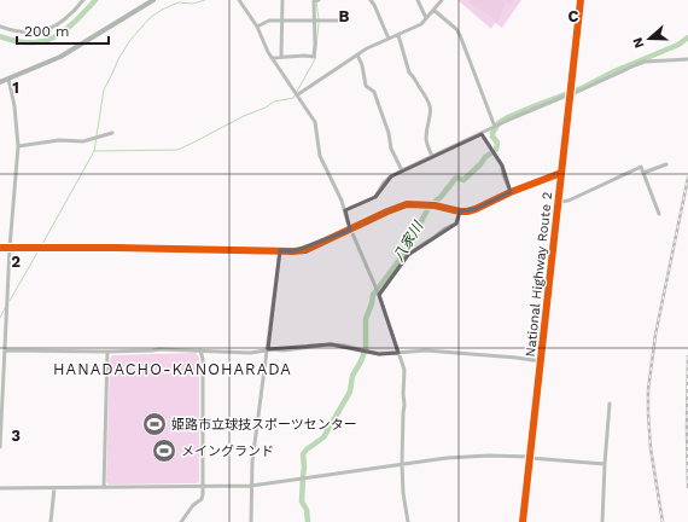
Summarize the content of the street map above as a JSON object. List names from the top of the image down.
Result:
{
  "streets": {
    "highway": ["National Highway Route 2"]
  },
  "districts": ["HANADACHO-KANOHARADA"],
  "water": ["八家川"],
  "places": {
    "sports": ["姫路市立球技スポーツセンター", "メイングランド"]
  },
  "scale_bar": "200 m",
  "north": "left",
  "grid": {
    "columns": ["B", "C"],
    "rows": ["1", "2", "3"]
  }
}
